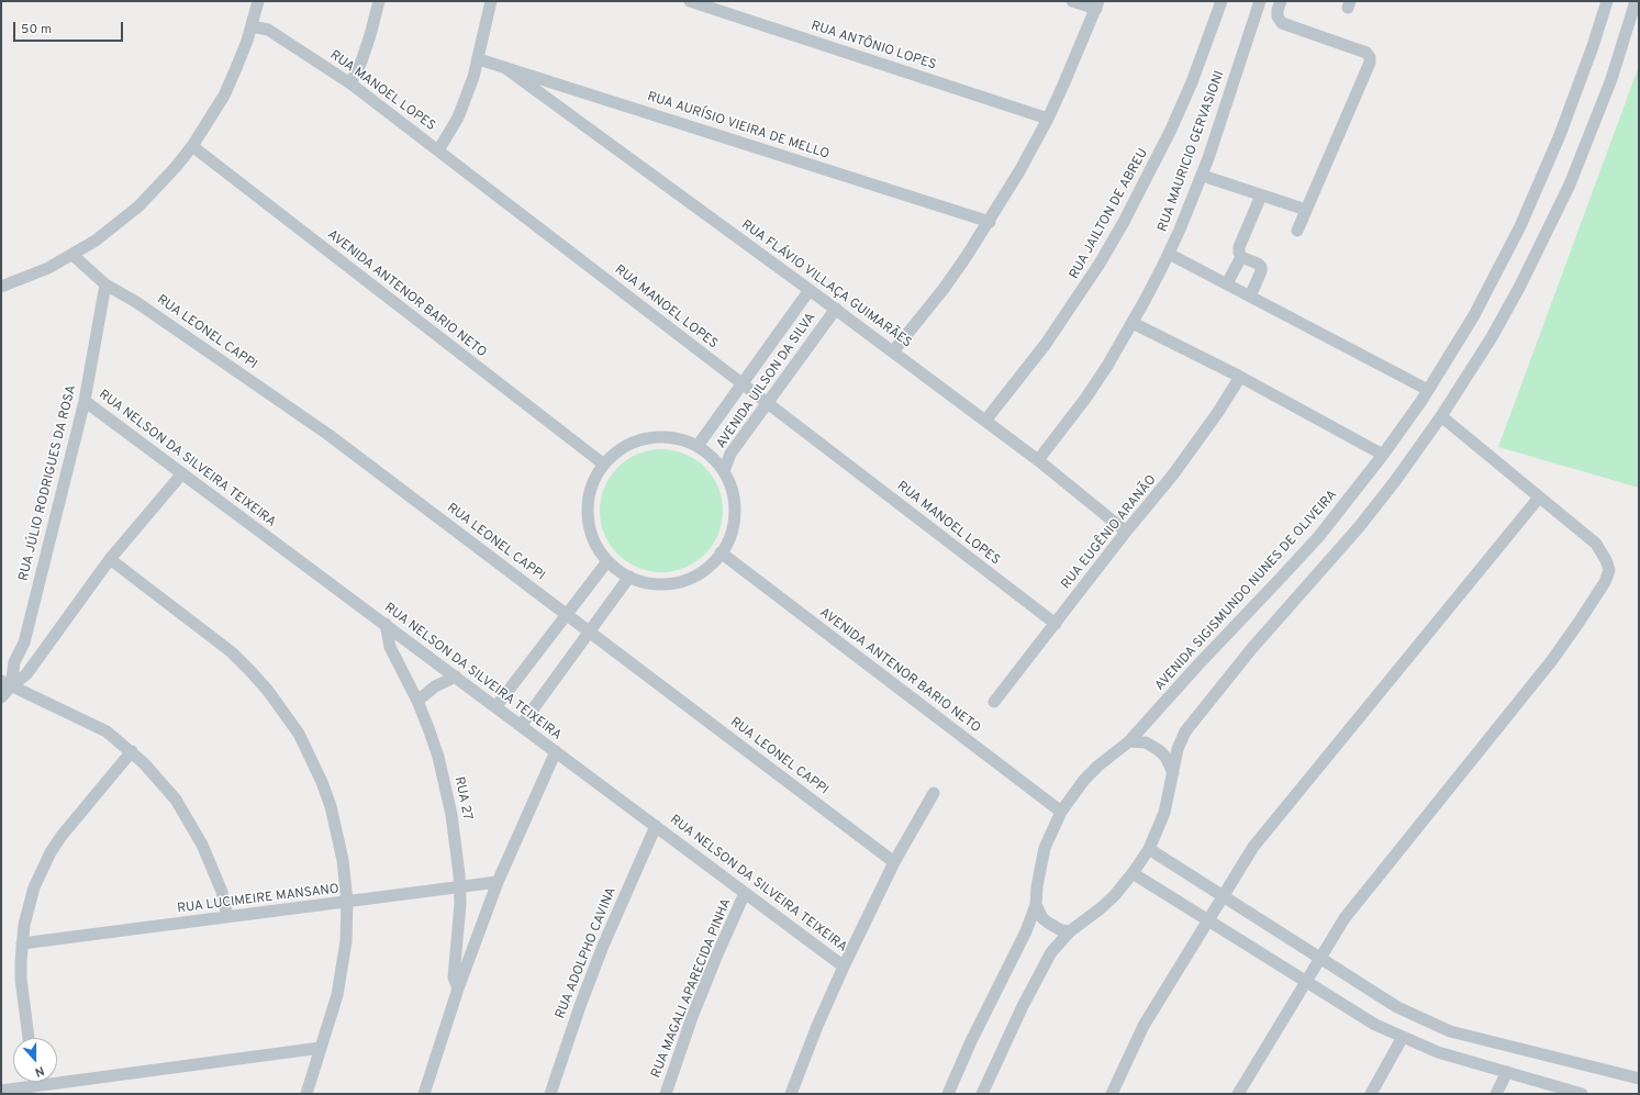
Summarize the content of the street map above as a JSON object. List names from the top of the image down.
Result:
{
  "streets": {
    "street": [
      "RUA ANTÔNIO LOPES",
      "RUA MANOEL LOPES",
      "RUA AURÍSIO VIEIRA DE MELLO",
      "RUA MAURICIO GERVASIONI",
      "RUA JAILTON DE ABREU",
      "RUA FLÁVIO VILLAÇA GUIMARÃES",
      "AVENIDA ANTENOR BARIO NETO",
      "RUA LEONEL CAPPI",
      "AVENIDA UILSON DA SILVA",
      "RUA NELSON DA SILVEIRA TEIXEIRA",
      "RUA JÚLIO RODRIGUES DA ROSA",
      "RUA EUGÊNIO ARANÃO",
      "AVENIDA SIGISMUNDO NUNES DE OLIVEIRA",
      "RUA 27",
      "RUA LUCIMEIRE MANSANO",
      "RUA ADOLPHO CAVINA",
      "RUA MAGALI APARECIDA PINHA"
    ]
  },
  "crossings": [
    ["RUA MANOEL LOPES", "AVENIDA UILSON DA SILVA"],
    ["RUA MANOEL LOPES", "RUA EUGÊNIO ARANÃO"],
    ["RUA AURÍSIO VIEIRA DE MELLO", "RUA FLÁVIO VILLAÇA GUIMARÃES"],
    ["RUA MAURICIO GERVASIONI", "RUA FLÁVIO VILLAÇA GUIMARÃES"],
    ["RUA JAILTON DE ABREU", "RUA FLÁVIO VILLAÇA GUIMARÃES"],
    ["RUA FLÁVIO VILLAÇA GUIMARÃES", "AVENIDA UILSON DA SILVA"],
    ["RUA FLÁVIO VILLAÇA GUIMARÃES", "RUA EUGÊNIO ARANÃO"],
    ["AVENIDA ANTENOR BARIO NETO", "AVENIDA UILSON DA SILVA"],
    ["AVENIDA ANTENOR BARIO NETO", "AVENIDA SIGISMUNDO NUNES DE OLIVEIRA"],
    ["RUA LEONEL CAPPI", "RUA JÚLIO RODRIGUES DA ROSA"],
    ["RUA NELSON DA SILVEIRA TEIXEIRA", "RUA JÚLIO RODRIGUES DA ROSA"],
    ["RUA NELSON DA SILVEIRA TEIXEIRA", "RUA 27"],
    ["RUA NELSON DA SILVEIRA TEIXEIRA", "RUA ADOLPHO CAVINA"],
    ["RUA NELSON DA SILVEIRA TEIXEIRA", "RUA MAGALI APARECIDA PINHA"],
    ["RUA 27", "RUA LUCIMEIRE MANSANO"]
  ],
  "scale_bar": "50 m",
  "north": "bottom"
}
